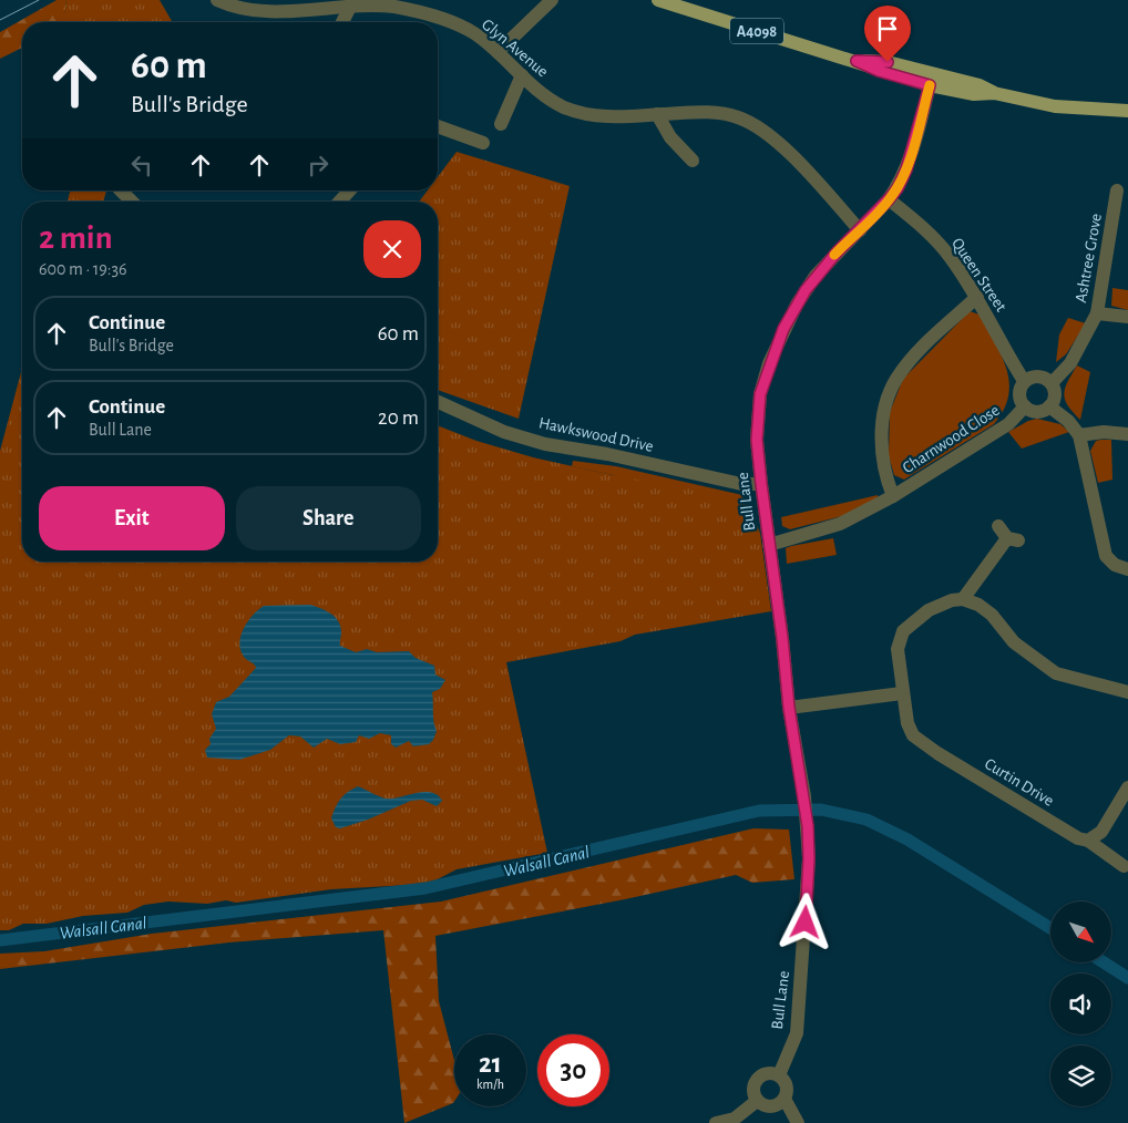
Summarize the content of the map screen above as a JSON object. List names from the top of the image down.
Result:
{
  "streets": {
    "main road": ["A4098"],
    "street": [
      "Glyn Avenue",
      "Ashtree Grove",
      "Queen Street",
      "Hawkswood Drive",
      "Charnwood Close",
      "Bull Lane",
      "Curtin Drive"
    ]
  },
  "crossings": [
    ["A4098", "Bull Lane"],
    ["Glyn Avenue", "Bull Lane"],
    ["Ashtree Grove", "Queen Street"],
    ["Ashtree Grove", "Charnwood Close"],
    ["Queen Street", "Charnwood Close"],
    ["Queen Street", "Bull Lane"],
    ["Hawkswood Drive", "Bull Lane"],
    ["Charnwood Close", "Bull Lane"]
  ],
  "water": ["Walsall Canal"],
  "north": "bottom right",
  "page": {
    "turn": ["60 m", "Bull's Bridge"],
    "heading": ["2 min", "600 m · 19:36"],
    "list": [
      {
        "name": "Continue",
        "note": "Bull's Bridge",
        "value": "60 m"
      },
      {
        "name": "Continue",
        "note": "Bull Lane",
        "value": "20 m"
      }
    ],
    "buttons": ["Exit", "Share"],
    "speed": "21 km/h",
    "limit": "30"
  }
}
